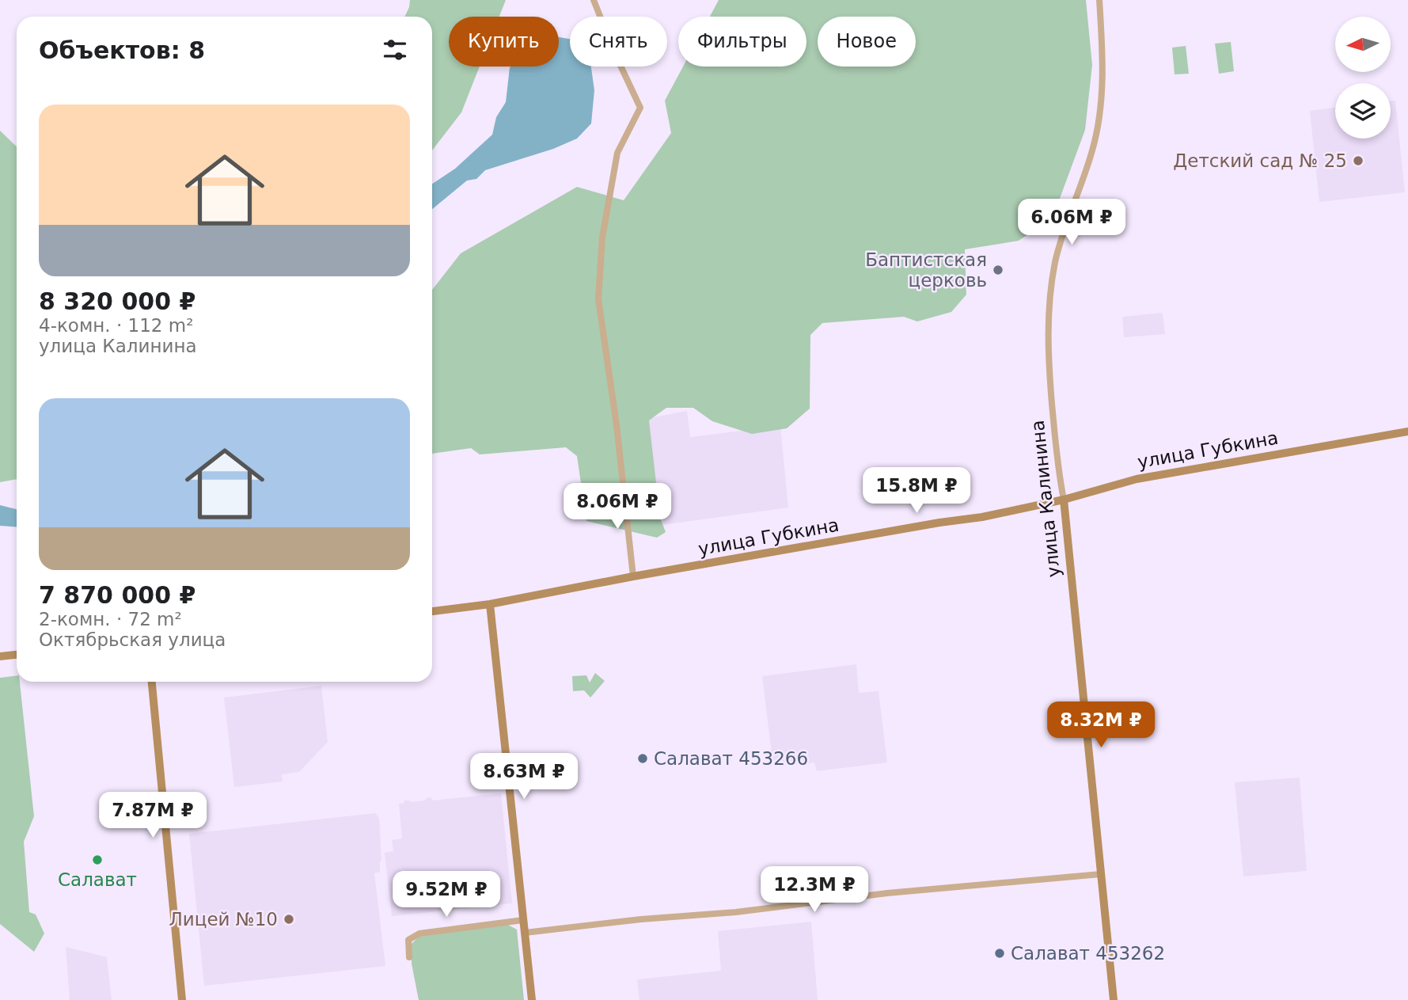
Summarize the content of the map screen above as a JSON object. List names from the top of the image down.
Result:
{
  "streets": {
    "street": ["улица Губкина", "улица Калинина"]
  },
  "crossings": [
    ["улица Губкина", "улица Калинина"]
  ],
  "places": [
    "Детский сад № 25",
    "Баптистская церковь",
    "Салават 453266",
    "Салават",
    "Лицей №10",
    "Салават 453262"
  ],
  "north": "left",
  "page": {
    "chip": [
      "Купить",
      "Снять",
      "Фильтры",
      "Новое"
    ],
    "heading": "Объектов: 8",
    "list": [
      {
        "name": "8 320 000 ₽",
        "note": "4-комн. · 112 m² · улица Калинина"
      },
      {
        "name": "7 870 000 ₽",
        "note": "2-комн. · 72 m² · Октябрьская улица"
      }
    ],
    "price": [
      "6.06M ₽",
      "15.8M ₽",
      "8.06M ₽",
      "8.32M ₽",
      "8.63M ₽",
      "7.87M ₽",
      "12.3M ₽",
      "9.52M ₽"
    ]
  }
}
